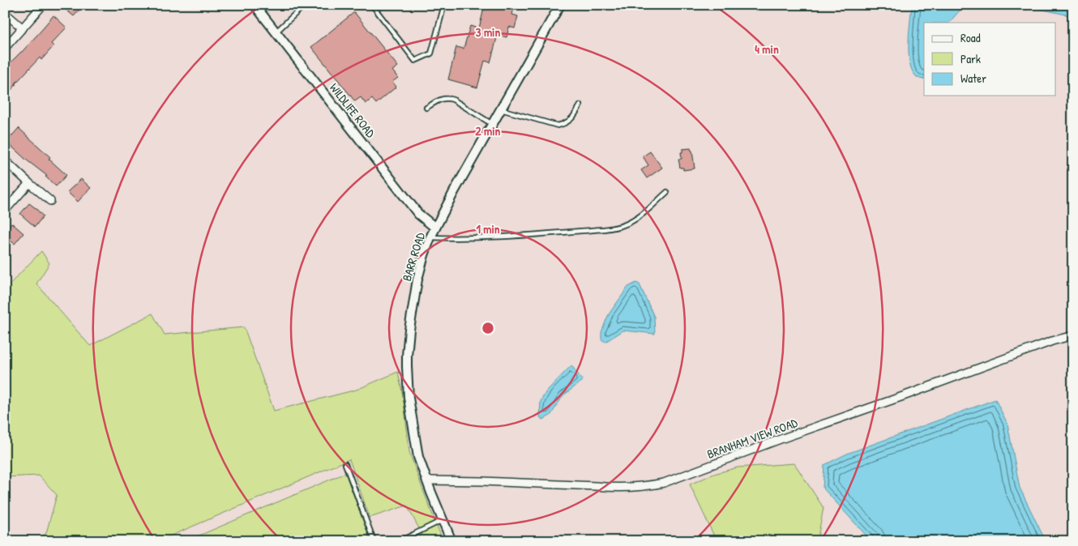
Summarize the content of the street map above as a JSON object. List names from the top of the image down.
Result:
{
  "streets": {
    "street": ["WILDLIFE ROAD", "BARR ROAD", "BRANHAM VIEW ROAD"]
  },
  "crossings": [
    ["WILDLIFE ROAD", "BARR ROAD"],
    ["BARR ROAD", "BRANHAM VIEW ROAD"]
  ],
  "legend": ["Road", "Park", "Water"],
  "rings": [
    "3 min",
    "4 min",
    "2 min",
    "1 min"
  ]
}
